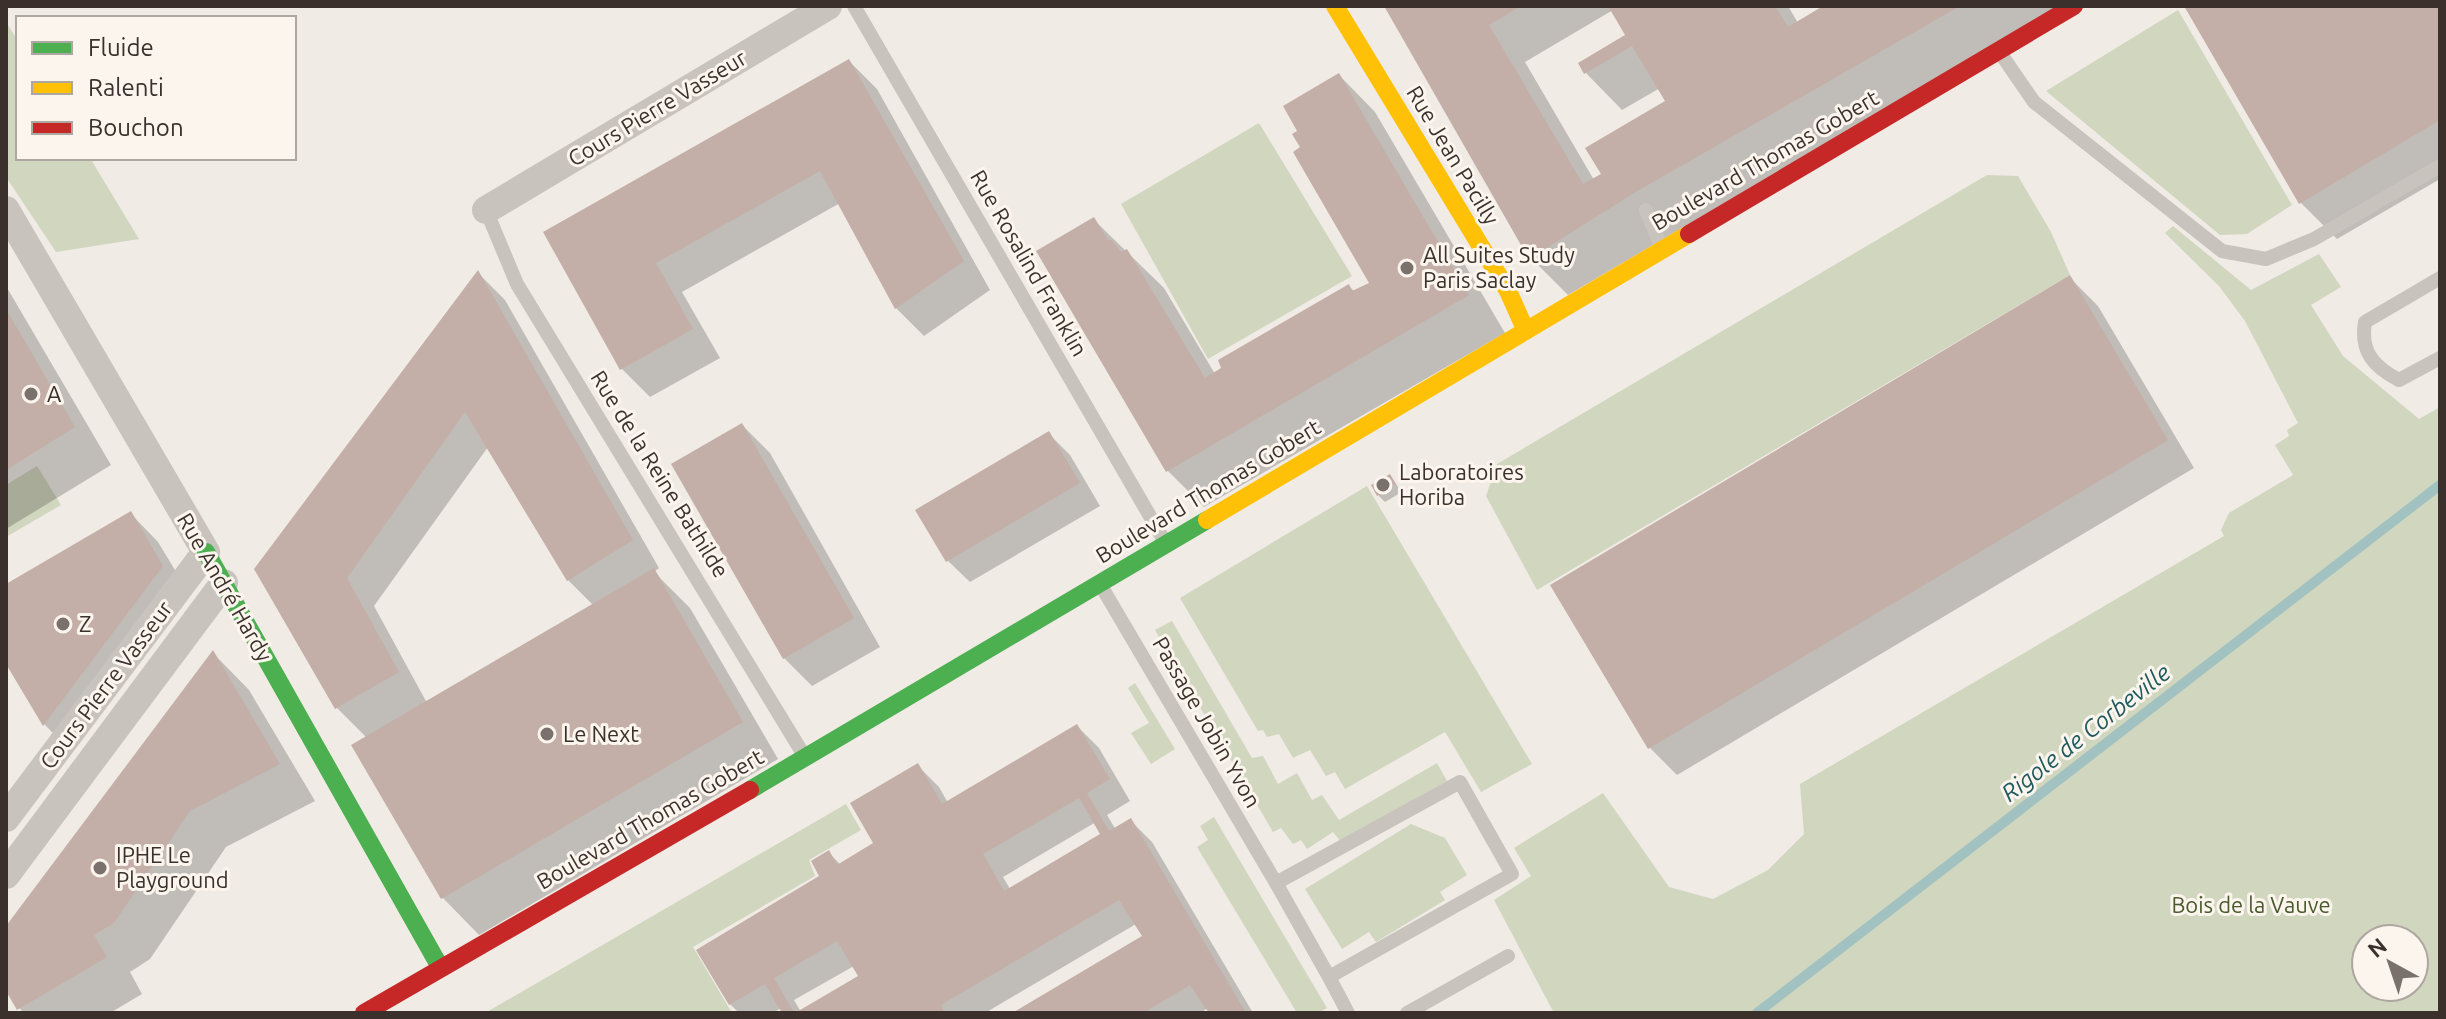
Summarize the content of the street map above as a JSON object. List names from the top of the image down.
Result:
{
  "streets": {
    "main road": ["Rue Jean Pacilly", "Boulevard Thomas Gobert", "Rue André Hardy"],
    "street": ["Cours Pierre Vasseur"],
    "lane": ["Rue Rosalind Franklin", "Rue de la Reine Bathilde", "Passage Jobin Yvon"]
  },
  "crossings": [
    ["Cours Pierre Vasseur", "Rue de la Reine Bathilde"],
    ["Cours Pierre Vasseur", "Rue André Hardy"],
    ["Rue Jean Pacilly", "Boulevard Thomas Gobert"],
    ["Boulevard Thomas Gobert", "Rue Rosalind Franklin"],
    ["Boulevard Thomas Gobert", "Rue de la Reine Bathilde"],
    ["Boulevard Thomas Gobert", "Rue André Hardy"],
    ["Boulevard Thomas Gobert", "Passage Jobin Yvon"]
  ],
  "water": ["Rigole de Corbeville"],
  "parks": ["Bois de la Vauve"],
  "places": [
    "All Suites Study Paris Saclay",
    "A",
    "Laboratoires Horiba",
    "Z",
    "Le Next",
    "IPHE Le Playground"
  ],
  "legend": ["Fluide", "Ralenti", "Bouchon"],
  "north": "top left"
}
